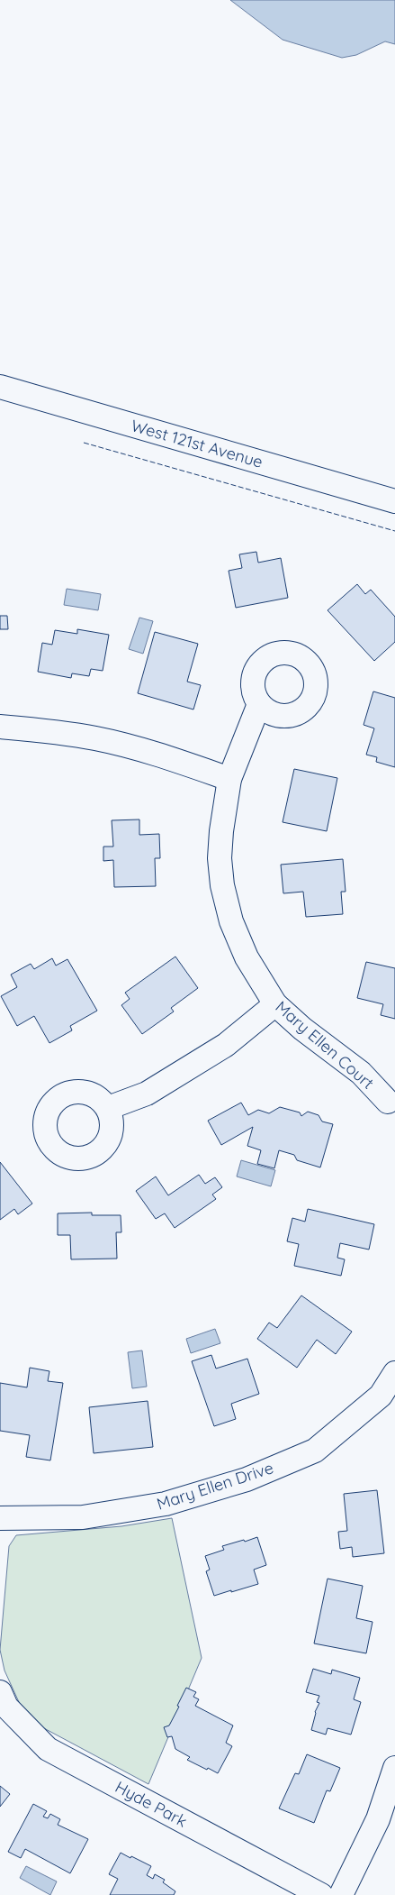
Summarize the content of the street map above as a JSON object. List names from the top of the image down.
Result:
{
  "streets": {
    "street": [
      "West 121st Avenue",
      "Mary Ellen Court",
      "Mary Ellen Drive",
      "Hyde Park"
    ]
  }
}
